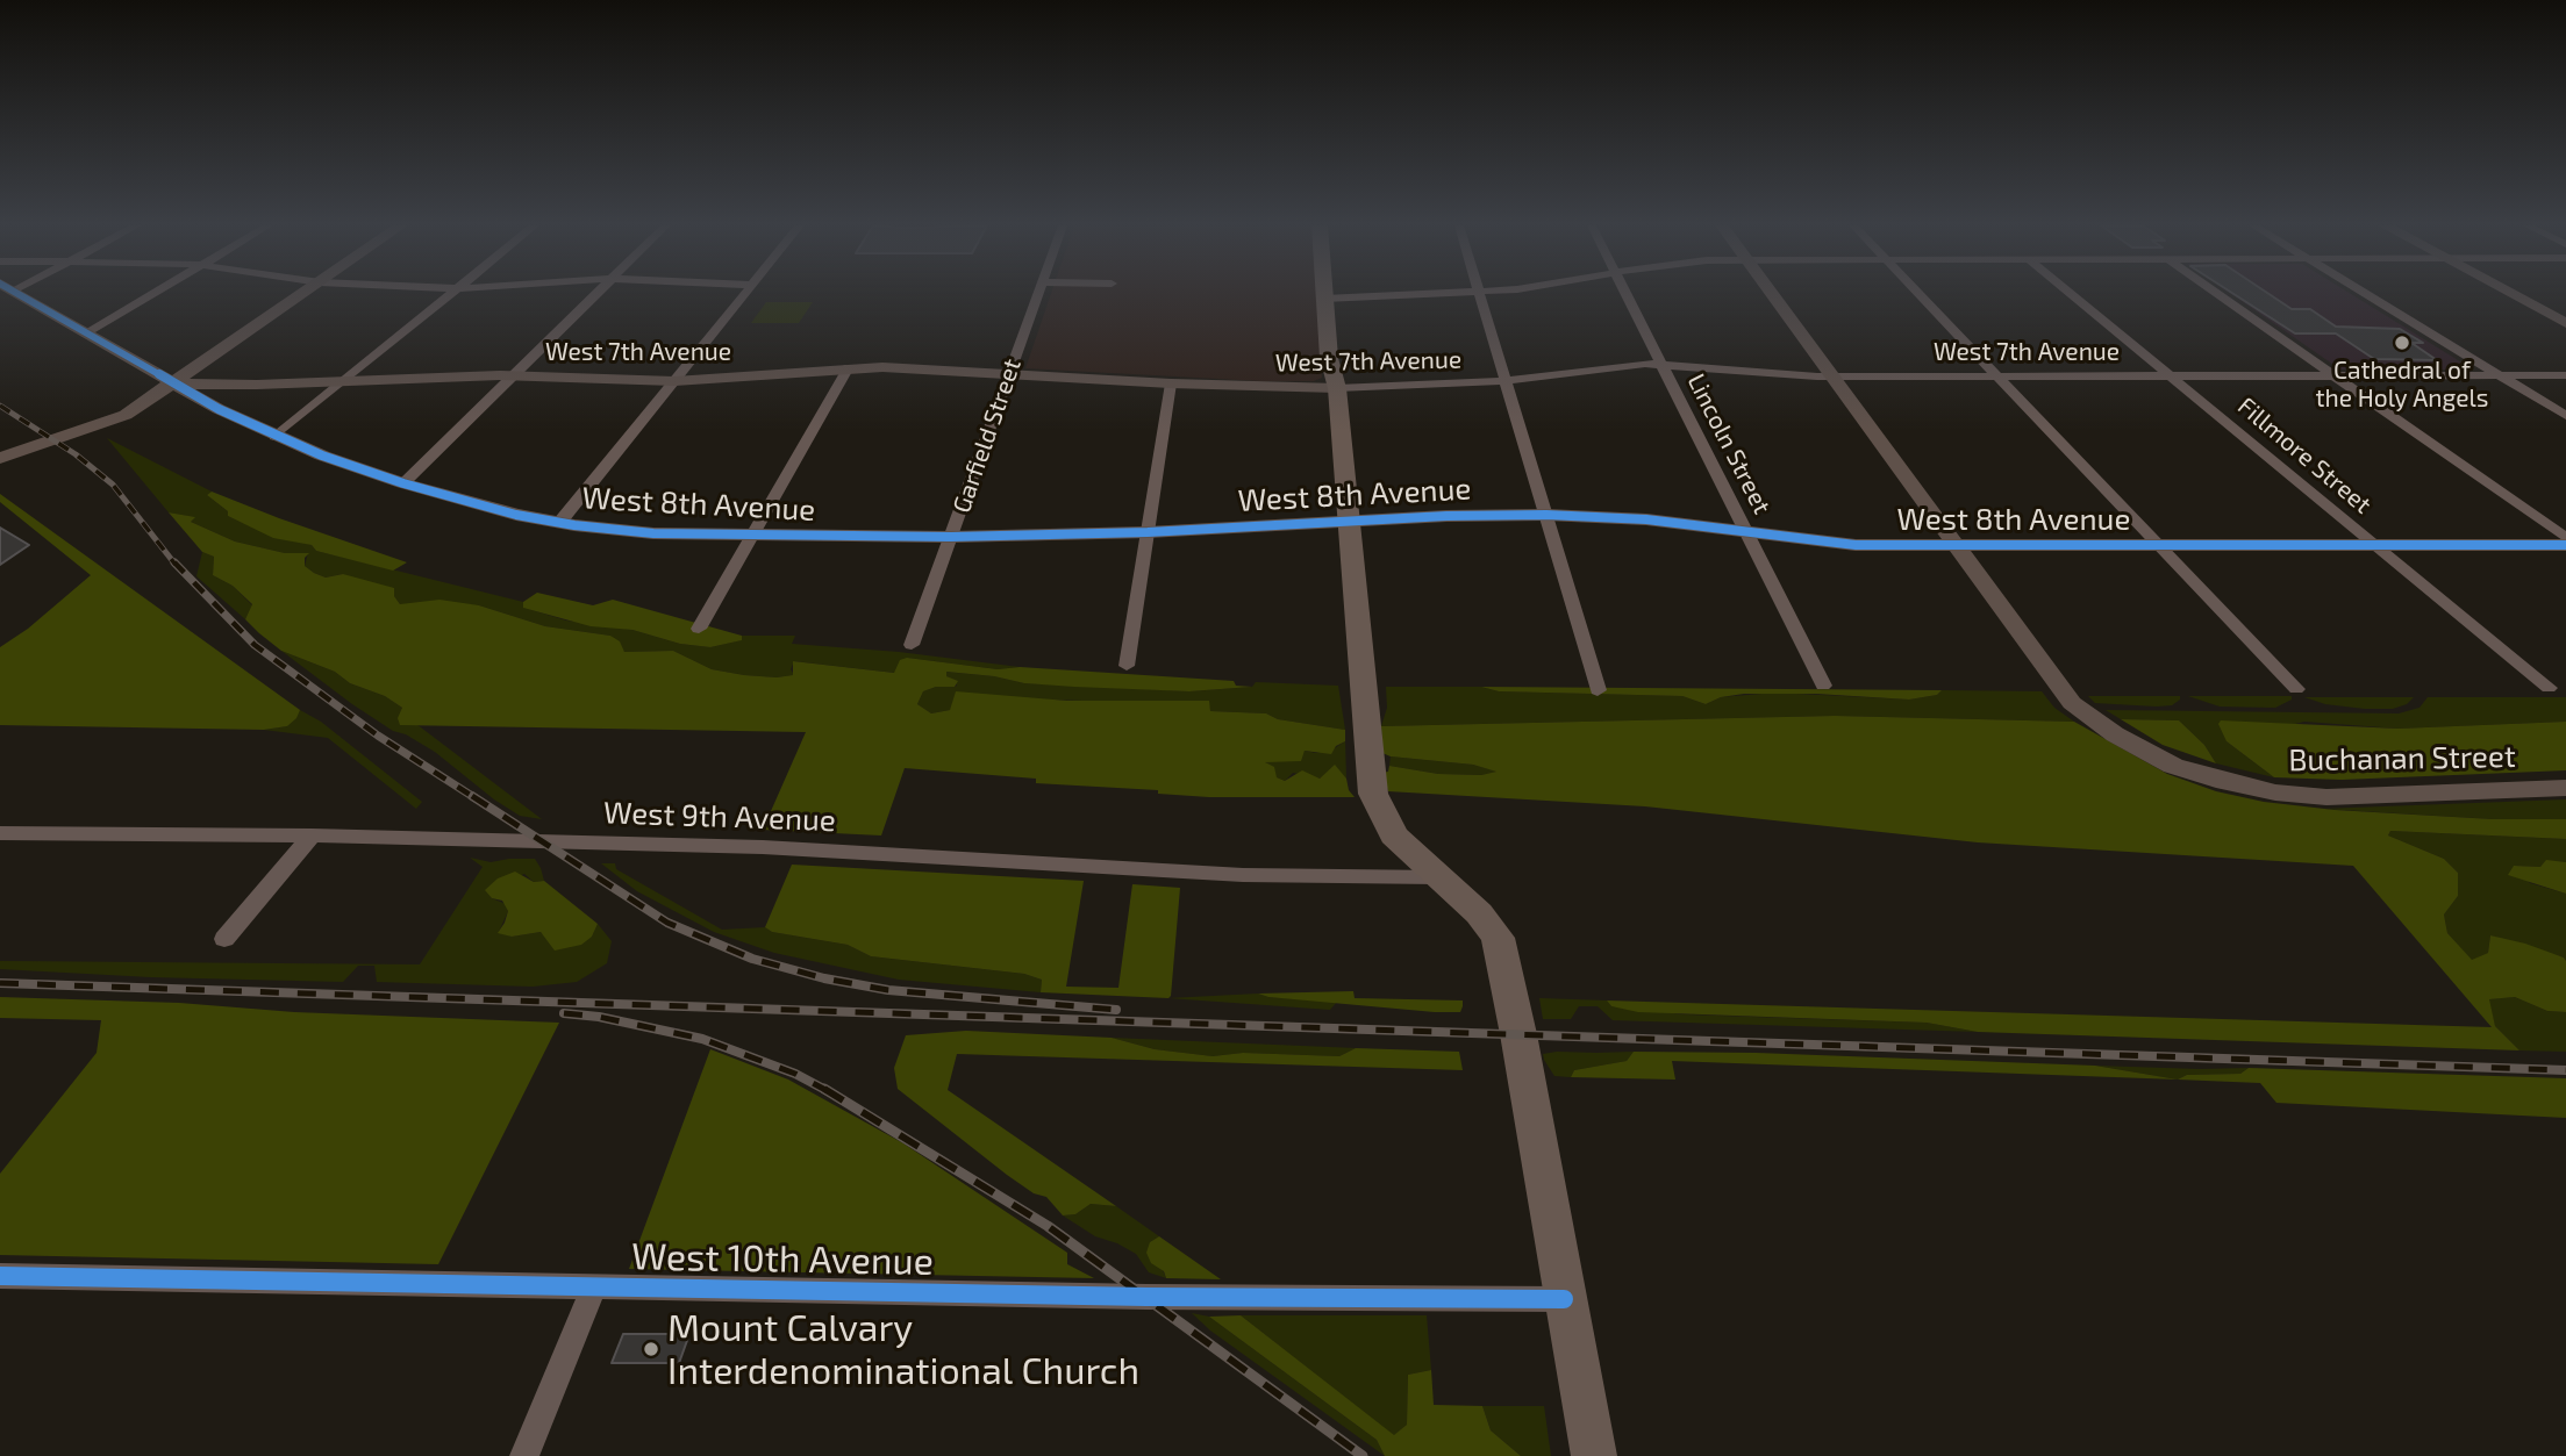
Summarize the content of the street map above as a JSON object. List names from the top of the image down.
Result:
{
  "streets": {
    "street": [
      "West 7th Avenue",
      "Garfield Street",
      "Lincoln Street",
      "Fillmore Street",
      "West 8th Avenue",
      "Buchanan Street",
      "West 9th Avenue",
      "West 10th Avenue"
    ]
  },
  "crossings": [
    ["West 7th Avenue", "Garfield Street"],
    ["West 7th Avenue", "Lincoln Street"],
    ["West 7th Avenue", "Fillmore Street"],
    ["West 7th Avenue", "West 8th Avenue"],
    ["West 7th Avenue", "Buchanan Street"],
    ["Garfield Street", "West 8th Avenue"],
    ["Lincoln Street", "West 8th Avenue"],
    ["Fillmore Street", "West 8th Avenue"],
    ["West 8th Avenue", "Buchanan Street"]
  ],
  "places": ["Cathedral of the Holy Angels", "Mount Calvary Interdenominational Church"]
}
